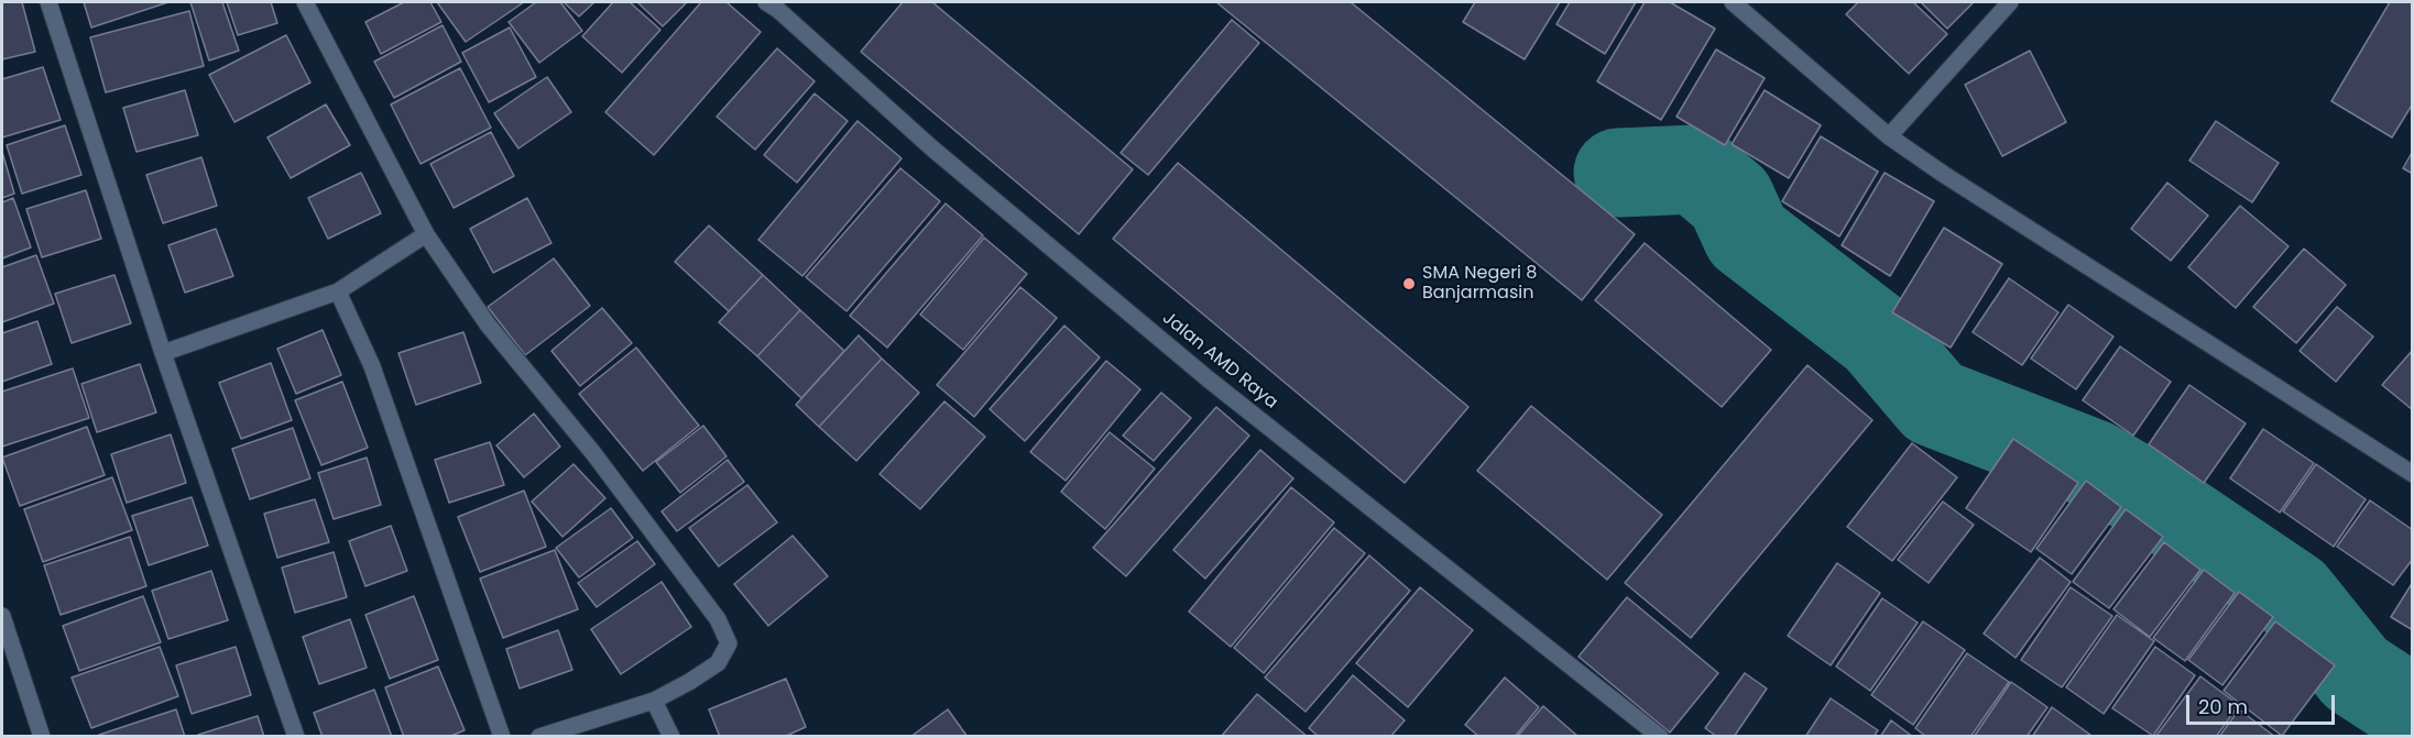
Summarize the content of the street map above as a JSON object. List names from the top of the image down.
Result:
{
  "streets": {
    "street": ["Jalan AMD Raya"]
  },
  "places": ["SMA Negeri 8 Banjarmasin"],
  "scale_bar": "20 m"
}
